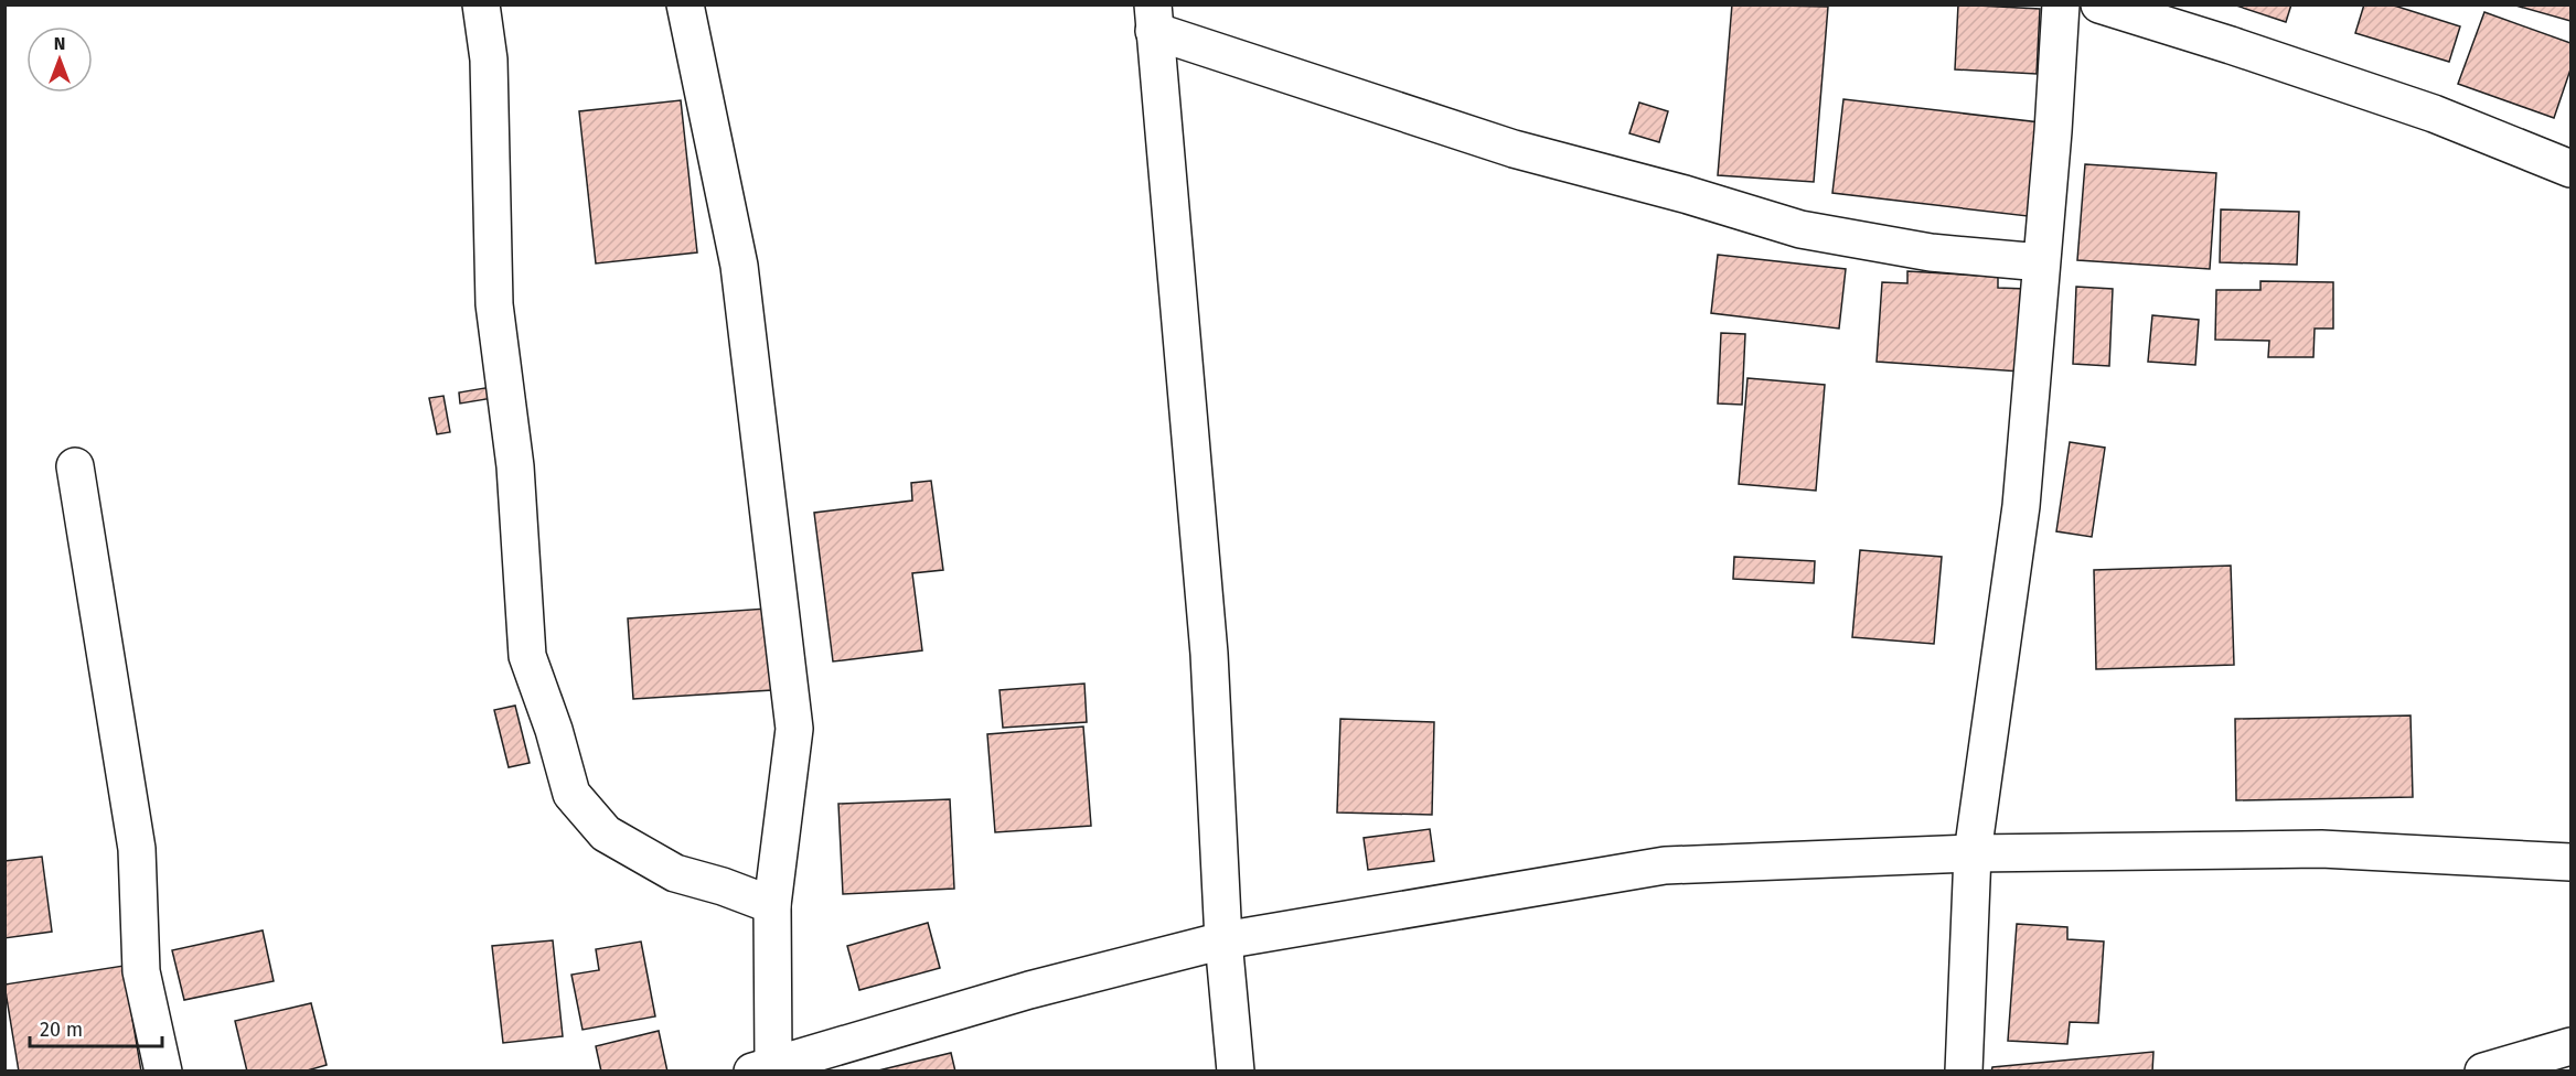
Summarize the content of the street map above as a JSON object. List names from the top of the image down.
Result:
{
  "scale_bar": "20 m",
  "north": "top"
}
